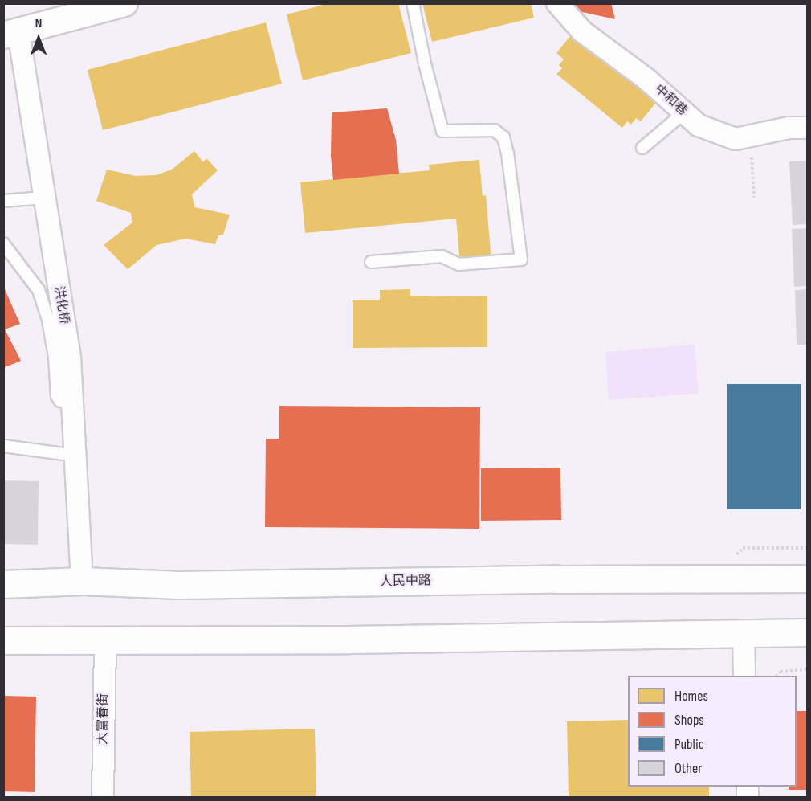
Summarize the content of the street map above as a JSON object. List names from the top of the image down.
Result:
{
  "streets": {
    "main road": ["人民中路"],
    "street": ["中和巷", "洪化桥", "大富春街"]
  },
  "crossings": [
    ["洪化桥", "人民中路"]
  ],
  "legend": [
    "Homes",
    "Shops",
    "Public",
    "Other"
  ],
  "north": "top"
}
